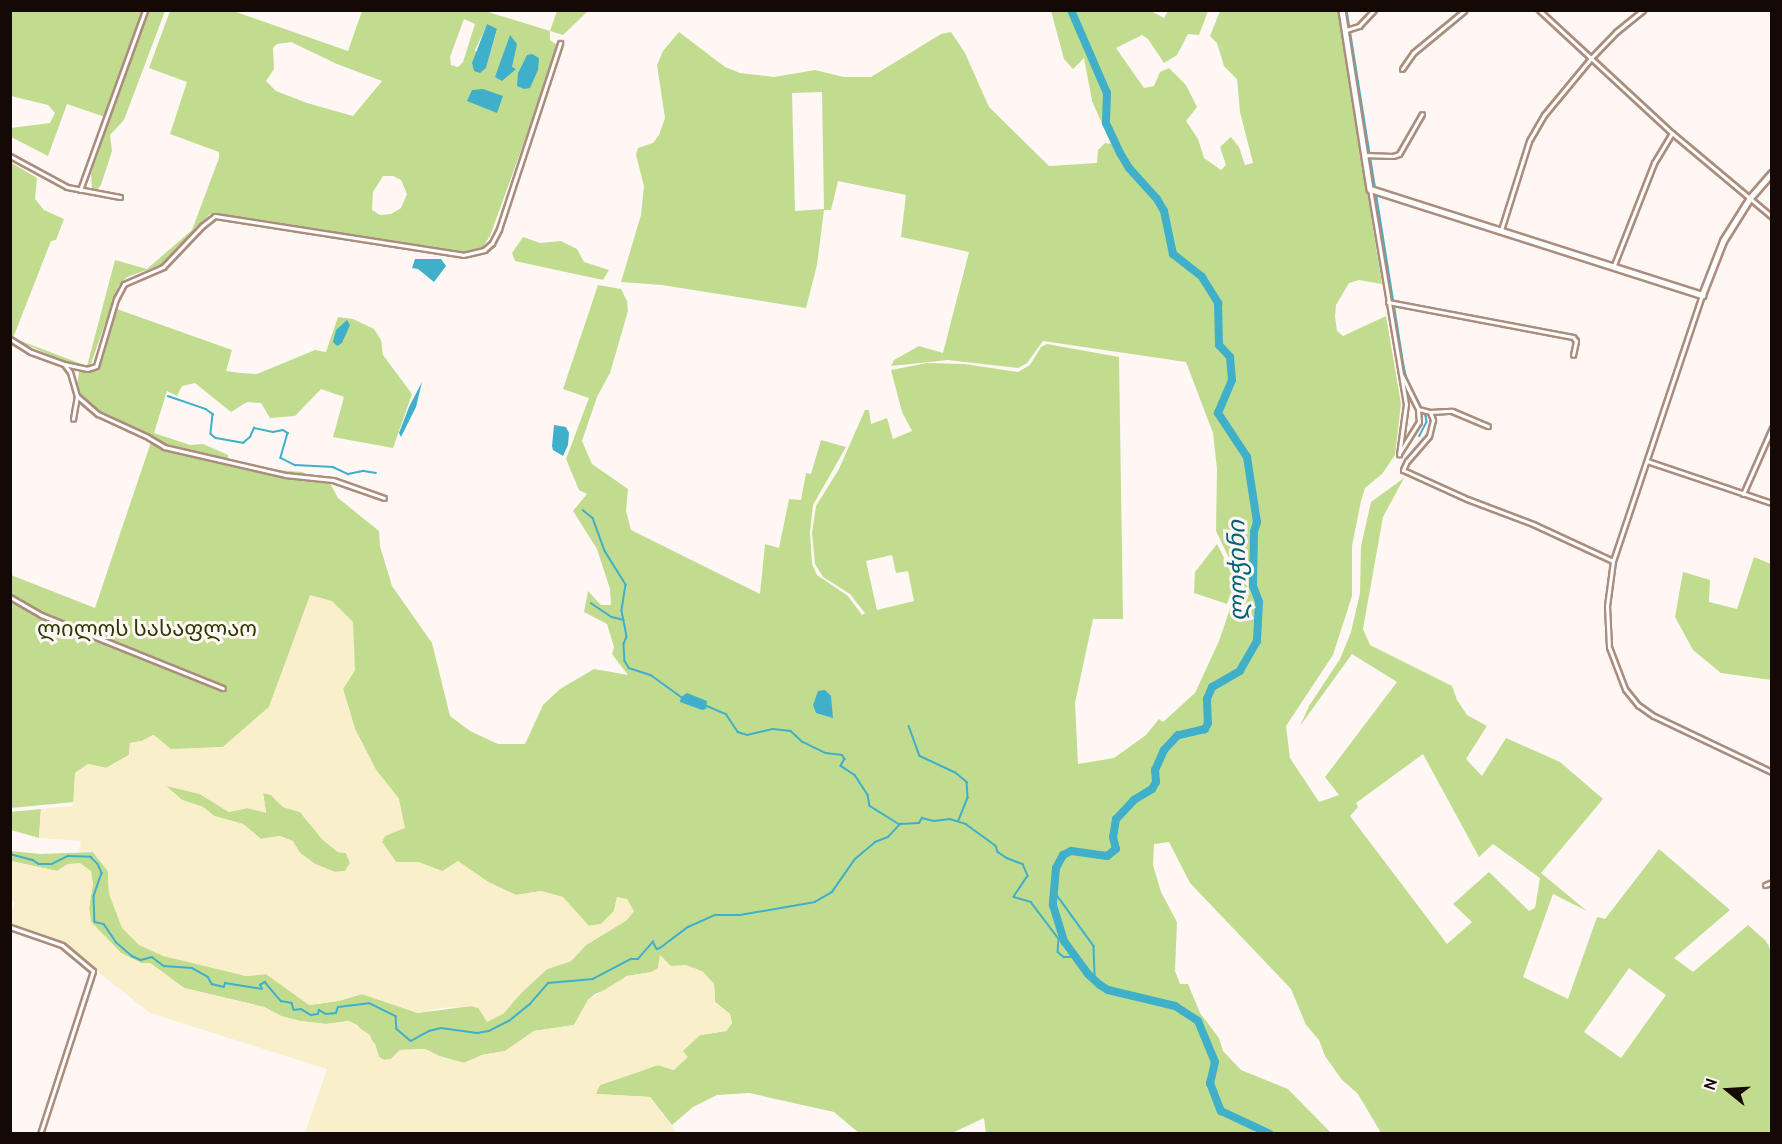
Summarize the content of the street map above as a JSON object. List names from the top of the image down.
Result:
{
  "water": ["ლოჭინი"],
  "parks": ["ლილოს სასაფლაო"],
  "north": "left"
}
